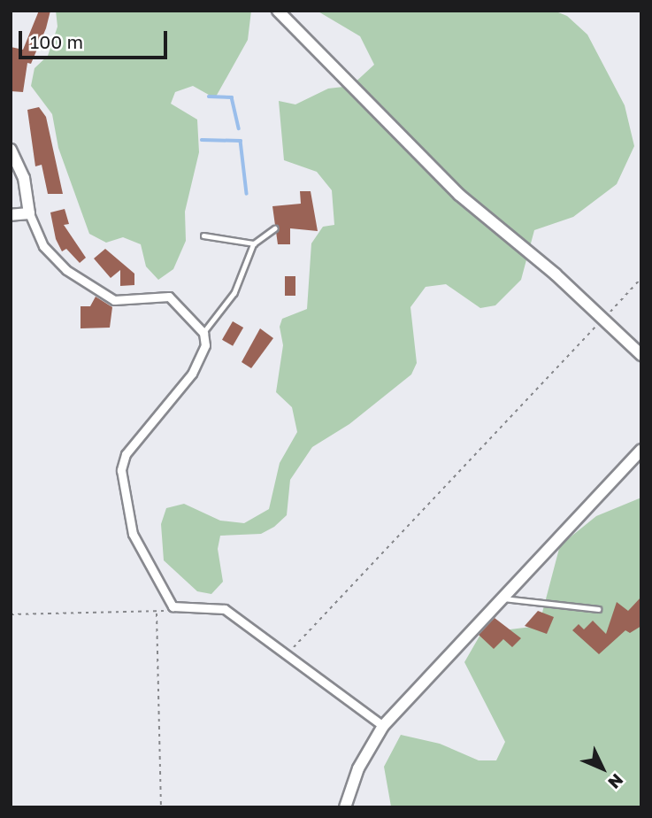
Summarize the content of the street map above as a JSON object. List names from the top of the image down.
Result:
{
  "scale_bar": "100 m",
  "north": "bottom right"
}
